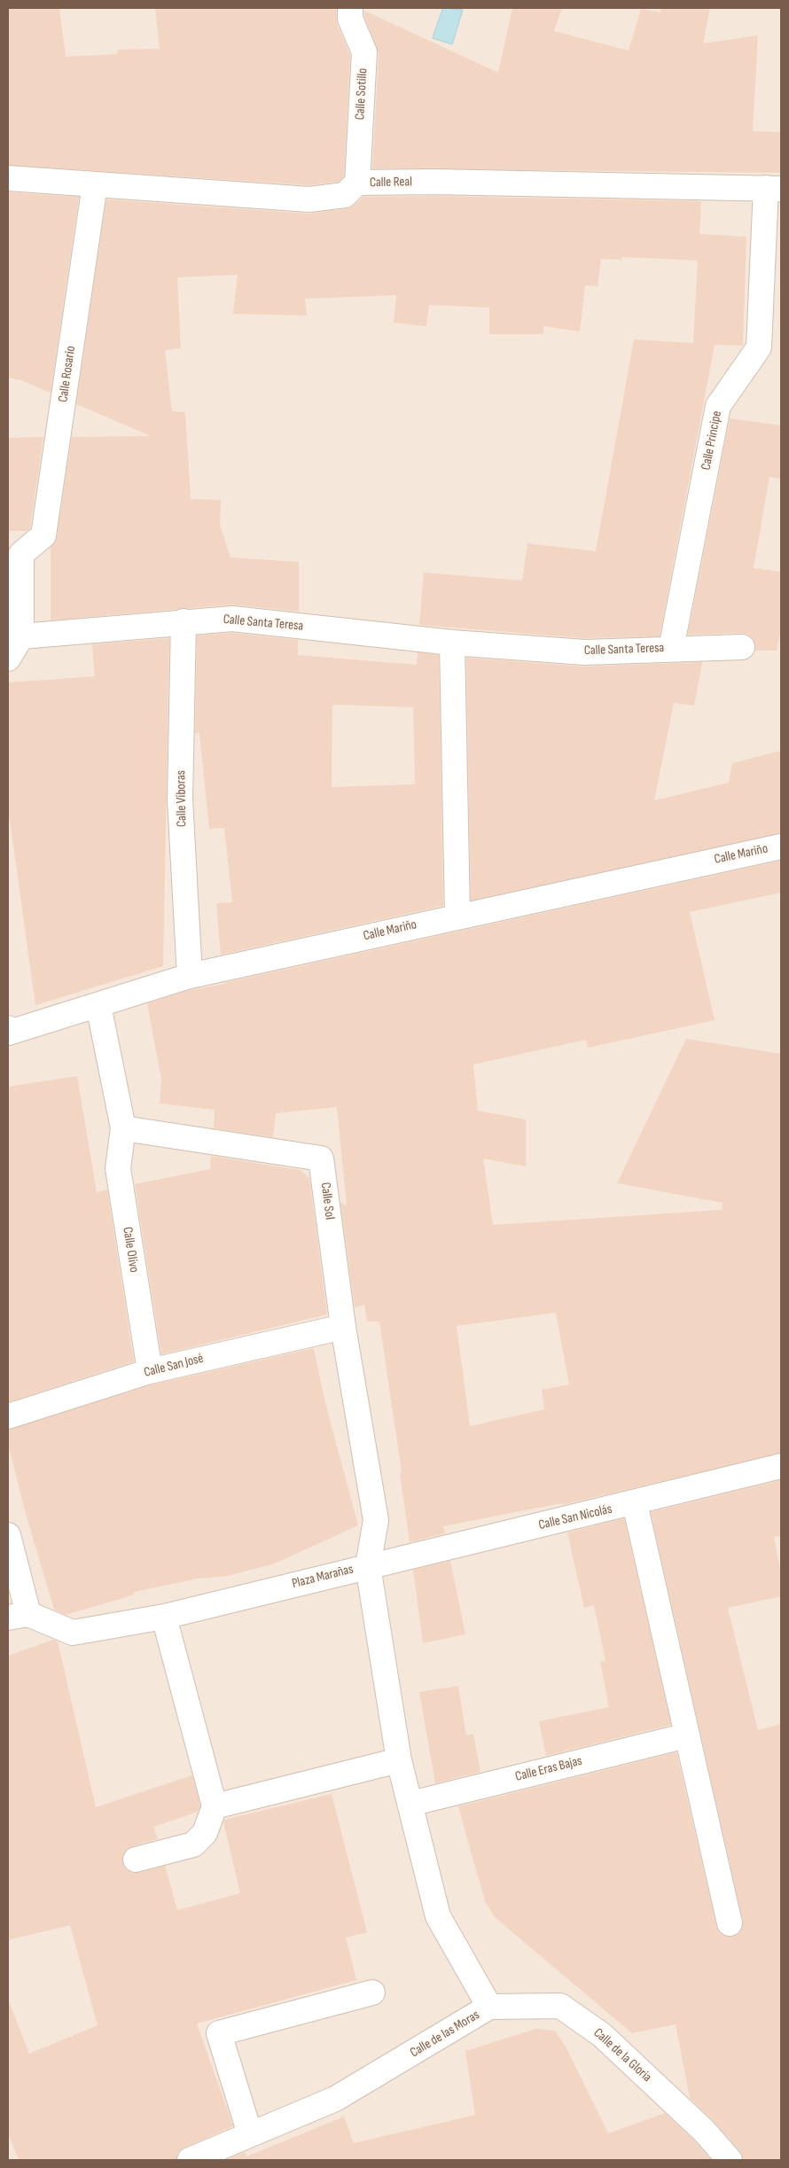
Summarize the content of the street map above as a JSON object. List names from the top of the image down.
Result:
{
  "streets": {
    "street": [
      "Calle Sotillo",
      "Calle Real",
      "Calle Rosario",
      "Calle Principe",
      "Calle Santa Teresa",
      "Calle Víboras",
      "Calle Mariño",
      "Calle Sol",
      "Calle Olivo",
      "Calle San José",
      "Calle San Nicolás",
      "Plaza Marañas",
      "Calle Eras Bajas",
      "Calle de las Moras",
      "Calle de la Gloria"
    ]
  },
  "crossings": [
    ["Calle Sotillo", "Calle Real"],
    ["Calle Real", "Calle Rosario"],
    ["Calle Real", "Calle Principe"],
    ["Calle Principe", "Calle Santa Teresa"],
    ["Calle Santa Teresa", "Calle Víboras"],
    ["Calle Víboras", "Calle Mariño"],
    ["Calle Sol", "Calle Olivo"],
    ["Calle Sol", "Calle San José"],
    ["Calle Sol", "Calle San Nicolás"],
    ["Calle Sol", "Plaza Marañas"],
    ["Calle Olivo", "Calle San José"],
    ["Calle San Nicolás", "Plaza Marañas"],
    ["Plaza Marañas", "Calle Eras Bajas"],
    ["Plaza Marañas", "Calle de las Moras"],
    ["Calle Eras Bajas", "Calle de las Moras"],
    ["Calle de las Moras", "Calle de la Gloria"]
  ]
}
